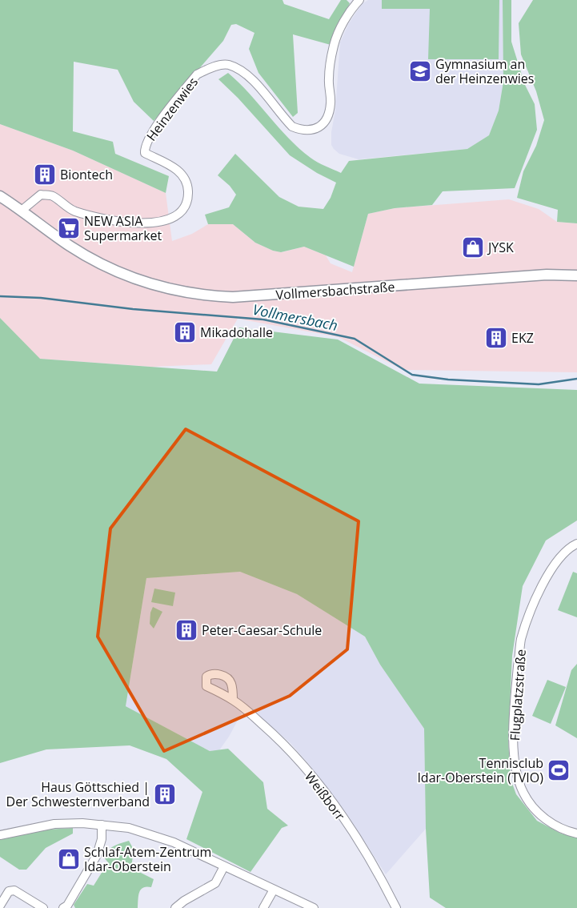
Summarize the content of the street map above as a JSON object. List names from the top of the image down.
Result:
{
  "streets": {
    "main road": ["Vollmersbachstraße"],
    "street": ["Heinzenwies", "Flugplatzstraße", "Weißborr"]
  },
  "crossings": [
    ["Heinzenwies", "Vollmersbachstraße"]
  ],
  "water": ["Vollmersbach"],
  "places": {
    "school or university": ["Gymnasium an der Heinzenwies"],
    "building": [
      "Biontech",
      "Mikadohalle",
      "EKZ",
      "Peter-Caesar-Schule",
      "Haus Göttschied | Der Schwesternverband"
    ],
    "supermarket": ["NEW ASIA Supermarket"],
    "shop": ["JYSK", "Schlaf-Atem-Zentrum Idar-Oberstein"],
    "sports": ["Tennisclub Idar-Oberstein (TVIO)"]
  }
}
